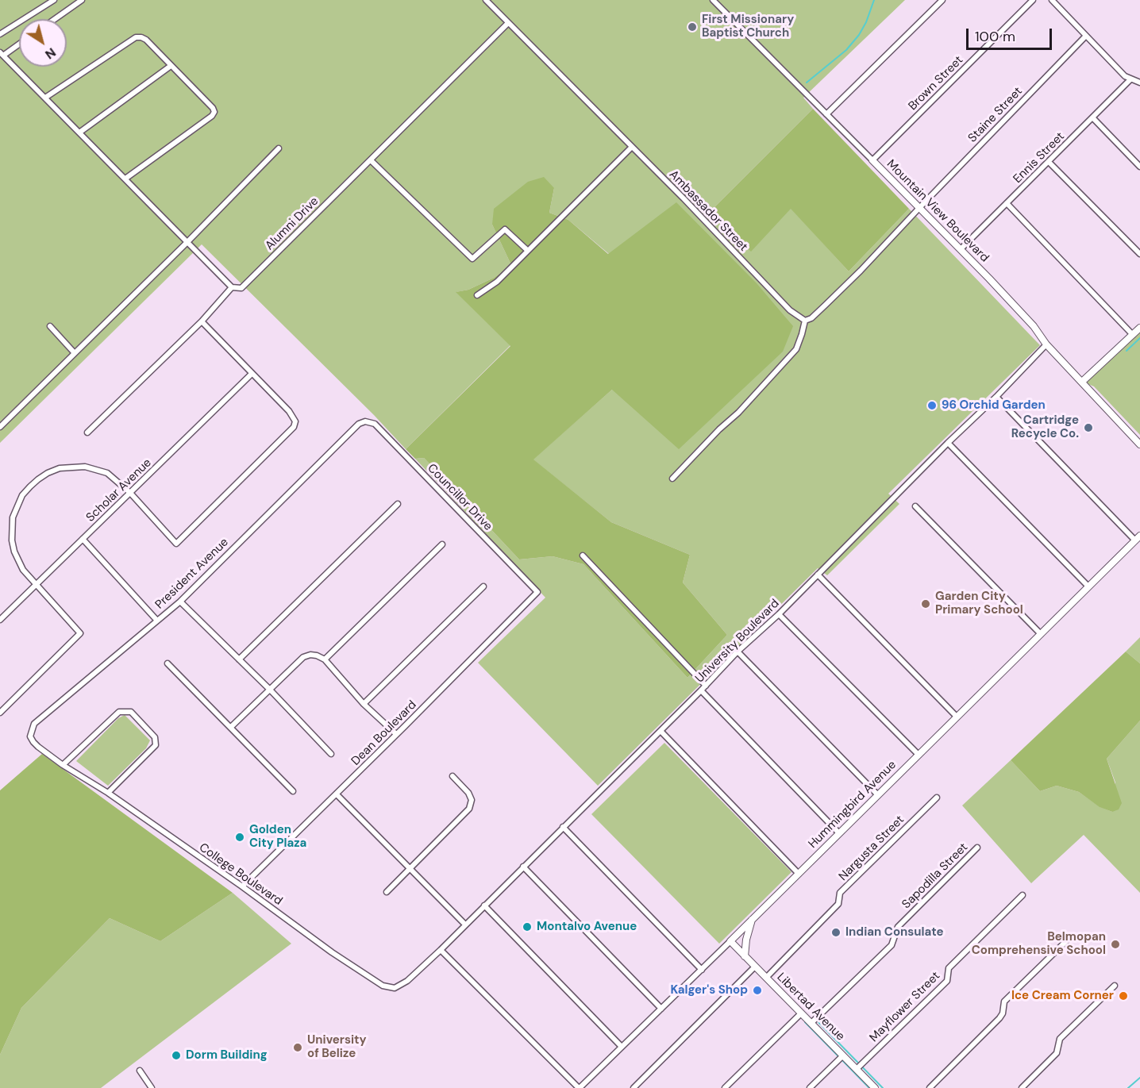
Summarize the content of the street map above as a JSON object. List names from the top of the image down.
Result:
{
  "streets": {
    "street": [
      "Brown Street",
      "Staine Street",
      "Ennis Street",
      "Ambassador Street",
      "Mountain View Boulevard",
      "Alumni Drive",
      "Scholar Avenue",
      "Councillor Drive",
      "President Avenue",
      "University Boulevard",
      "Dean Boulevard",
      "Hummingbird Avenue",
      "Nargusta Street",
      "College Boulevard",
      "Sapodilla Street",
      "Libertad Avenue",
      "Mayflower Street"
    ]
  },
  "crossings": [
    ["Brown Street", "Mountain View Boulevard"],
    ["Staine Street", "Mountain View Boulevard"],
    ["Ennis Street", "Mountain View Boulevard"],
    ["Ambassador Street", "Alumni Drive"],
    ["Mountain View Boulevard", "University Boulevard"],
    ["Councillor Drive", "President Avenue"],
    ["Councillor Drive", "Dean Boulevard"],
    ["President Avenue", "College Boulevard"],
    ["University Boulevard", "College Boulevard"],
    ["Dean Boulevard", "College Boulevard"],
    ["Hummingbird Avenue", "Libertad Avenue"],
    ["Nargusta Street", "Libertad Avenue"],
    ["Sapodilla Street", "Libertad Avenue"],
    ["Libertad Avenue", "Mayflower Street"]
  ],
  "places": [
    "First Missionary Baptist Church",
    "96 Orchid Garden",
    "Cartridge Recycle Co.",
    "Garden City Primary School",
    "Golden City Plaza",
    "Montalvo Avenue",
    "Indian Consulate",
    "Belmopan Comprehensive School",
    "Kalger's Shop",
    "Ice Cream Corner",
    "University of Belize",
    "Dorm Building"
  ],
  "scale_bar": "100 m",
  "north": "bottom right"
}
